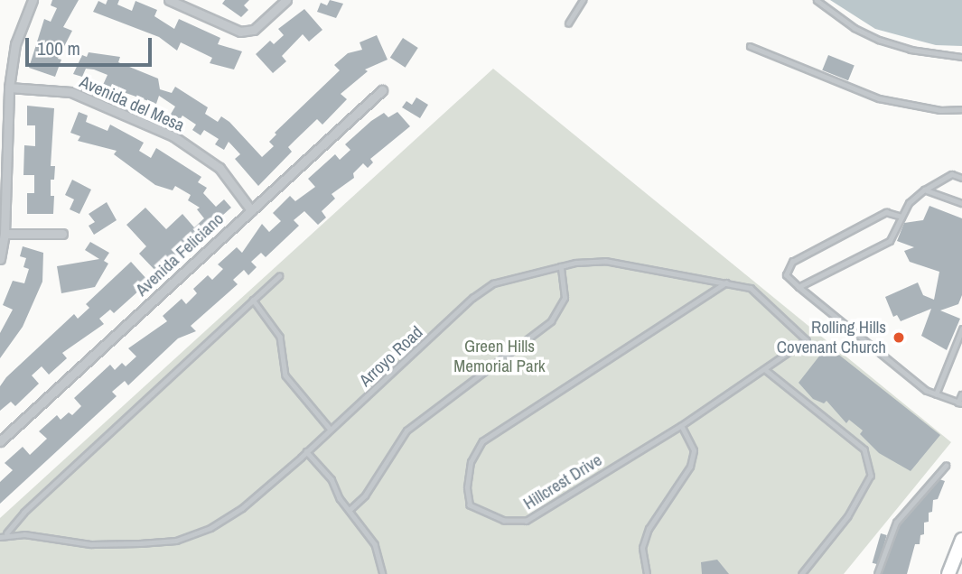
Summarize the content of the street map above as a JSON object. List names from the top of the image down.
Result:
{
  "streets": {
    "street": ["Avenida del Mesa", "Avenida Feliciano"],
    "lane": ["Arroyo Road", "Hillcrest Drive"]
  },
  "crossings": [
    ["Avenida del Mesa", "Avenida Feliciano"],
    ["Arroyo Road", "Hillcrest Drive"]
  ],
  "parks": ["Green Hills Memorial Park"],
  "places": ["Rolling Hills Covenant Church"],
  "scale_bar": "100 m"
}
